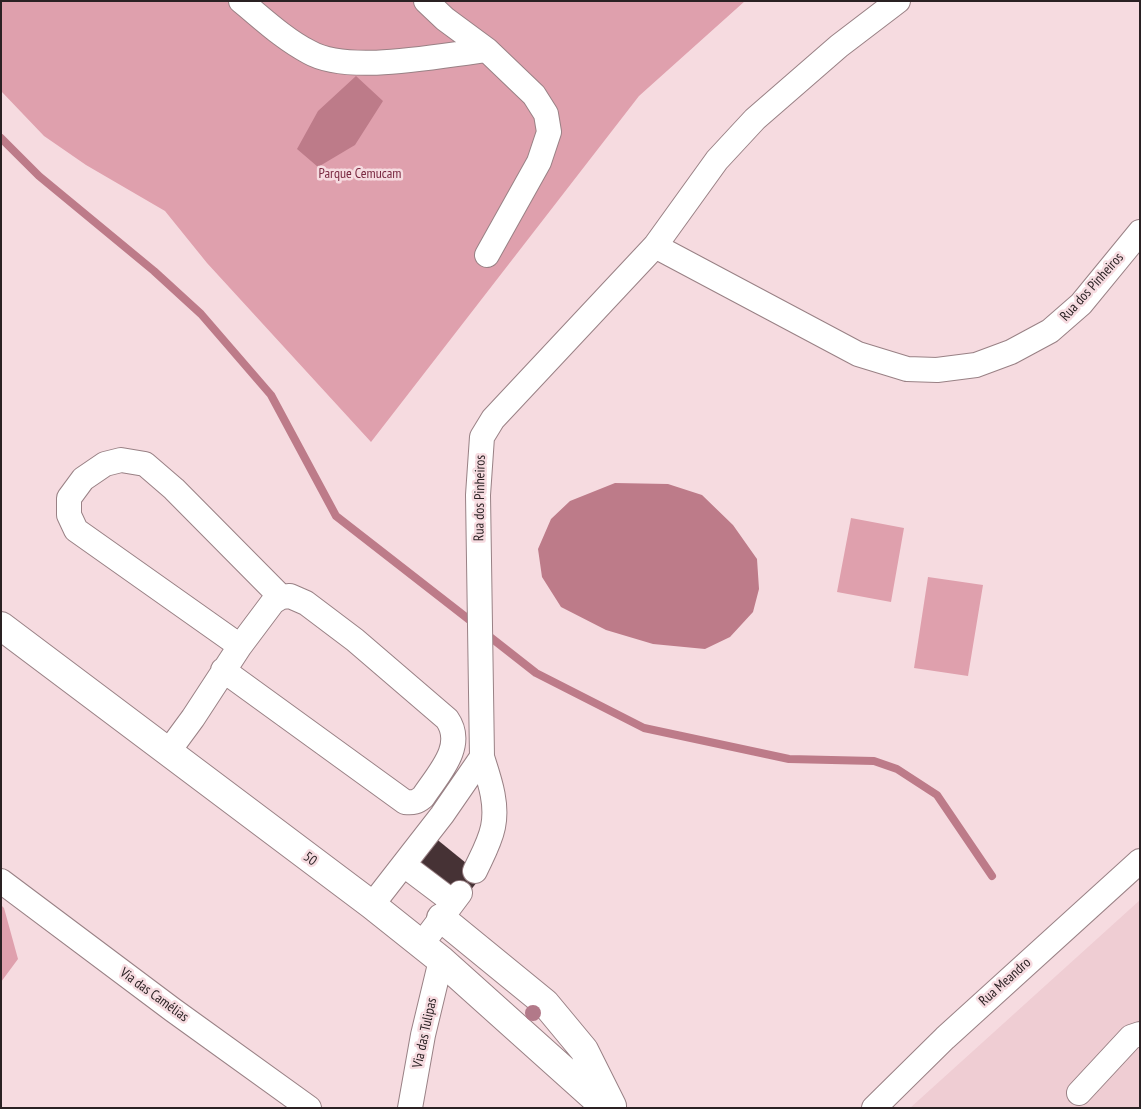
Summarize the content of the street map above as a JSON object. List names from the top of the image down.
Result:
{
  "streets": {
    "main road": ["50"],
    "street": [
      "Rua dos Pinheiros",
      "Rua Meandro",
      "Via das Camélias",
      "Via das Tulipas"
    ]
  },
  "crossings": [
    ["50", "Via das Tulipas"]
  ],
  "parks": ["Parque Cemucam"]
}
